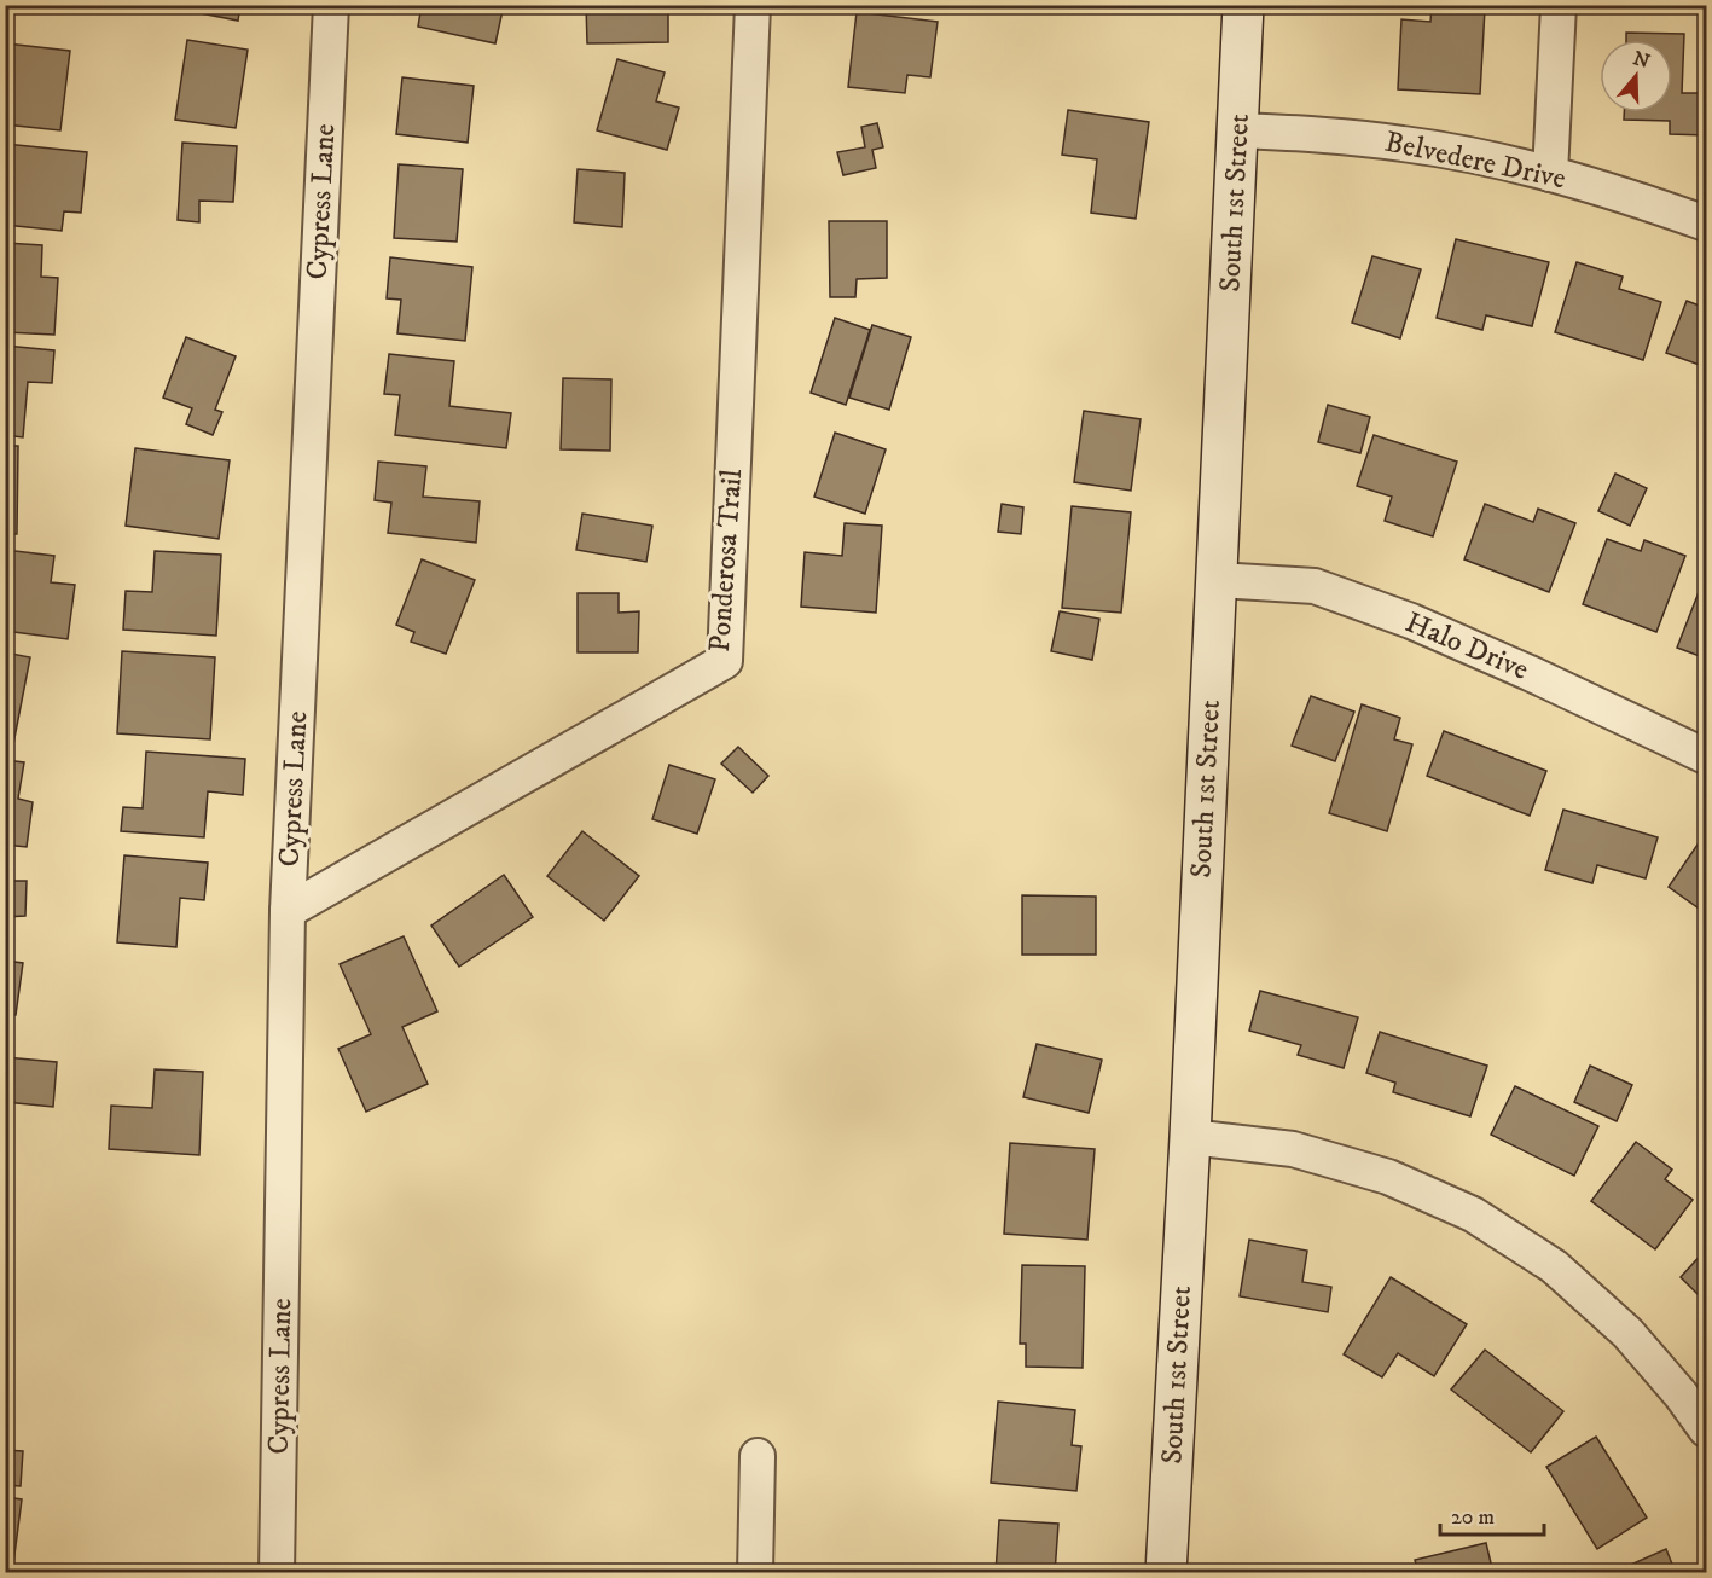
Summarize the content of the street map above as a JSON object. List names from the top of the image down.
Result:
{
  "streets": {
    "street": [
      "Belvedere Drive",
      "Cypress Lane",
      "South 1st Street",
      "Ponderosa Trail",
      "Halo Drive"
    ]
  },
  "crossings": [
    ["Belvedere Drive", "South 1st Street"],
    ["Cypress Lane", "Ponderosa Trail"],
    ["South 1st Street", "Halo Drive"]
  ],
  "scale_bar": "20 m",
  "north": "top"
}
